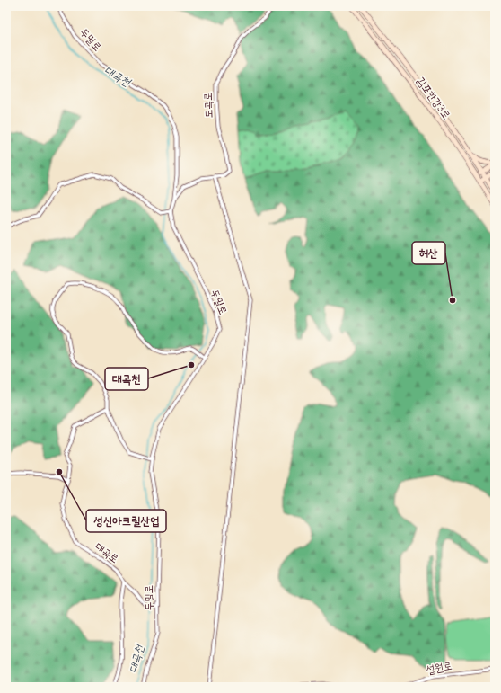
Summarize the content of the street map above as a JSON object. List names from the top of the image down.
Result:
{
  "streets": {
    "street": [
      "두밀로",
      "김포한강3로",
      "도곡로",
      "대곡로",
      "설원로"
    ]
  },
  "crossings": [
    ["두밀로", "대곡로"]
  ],
  "water": ["대곡천"],
  "places": ["허산", "대곡천", "성신아크릴산업"]
}
